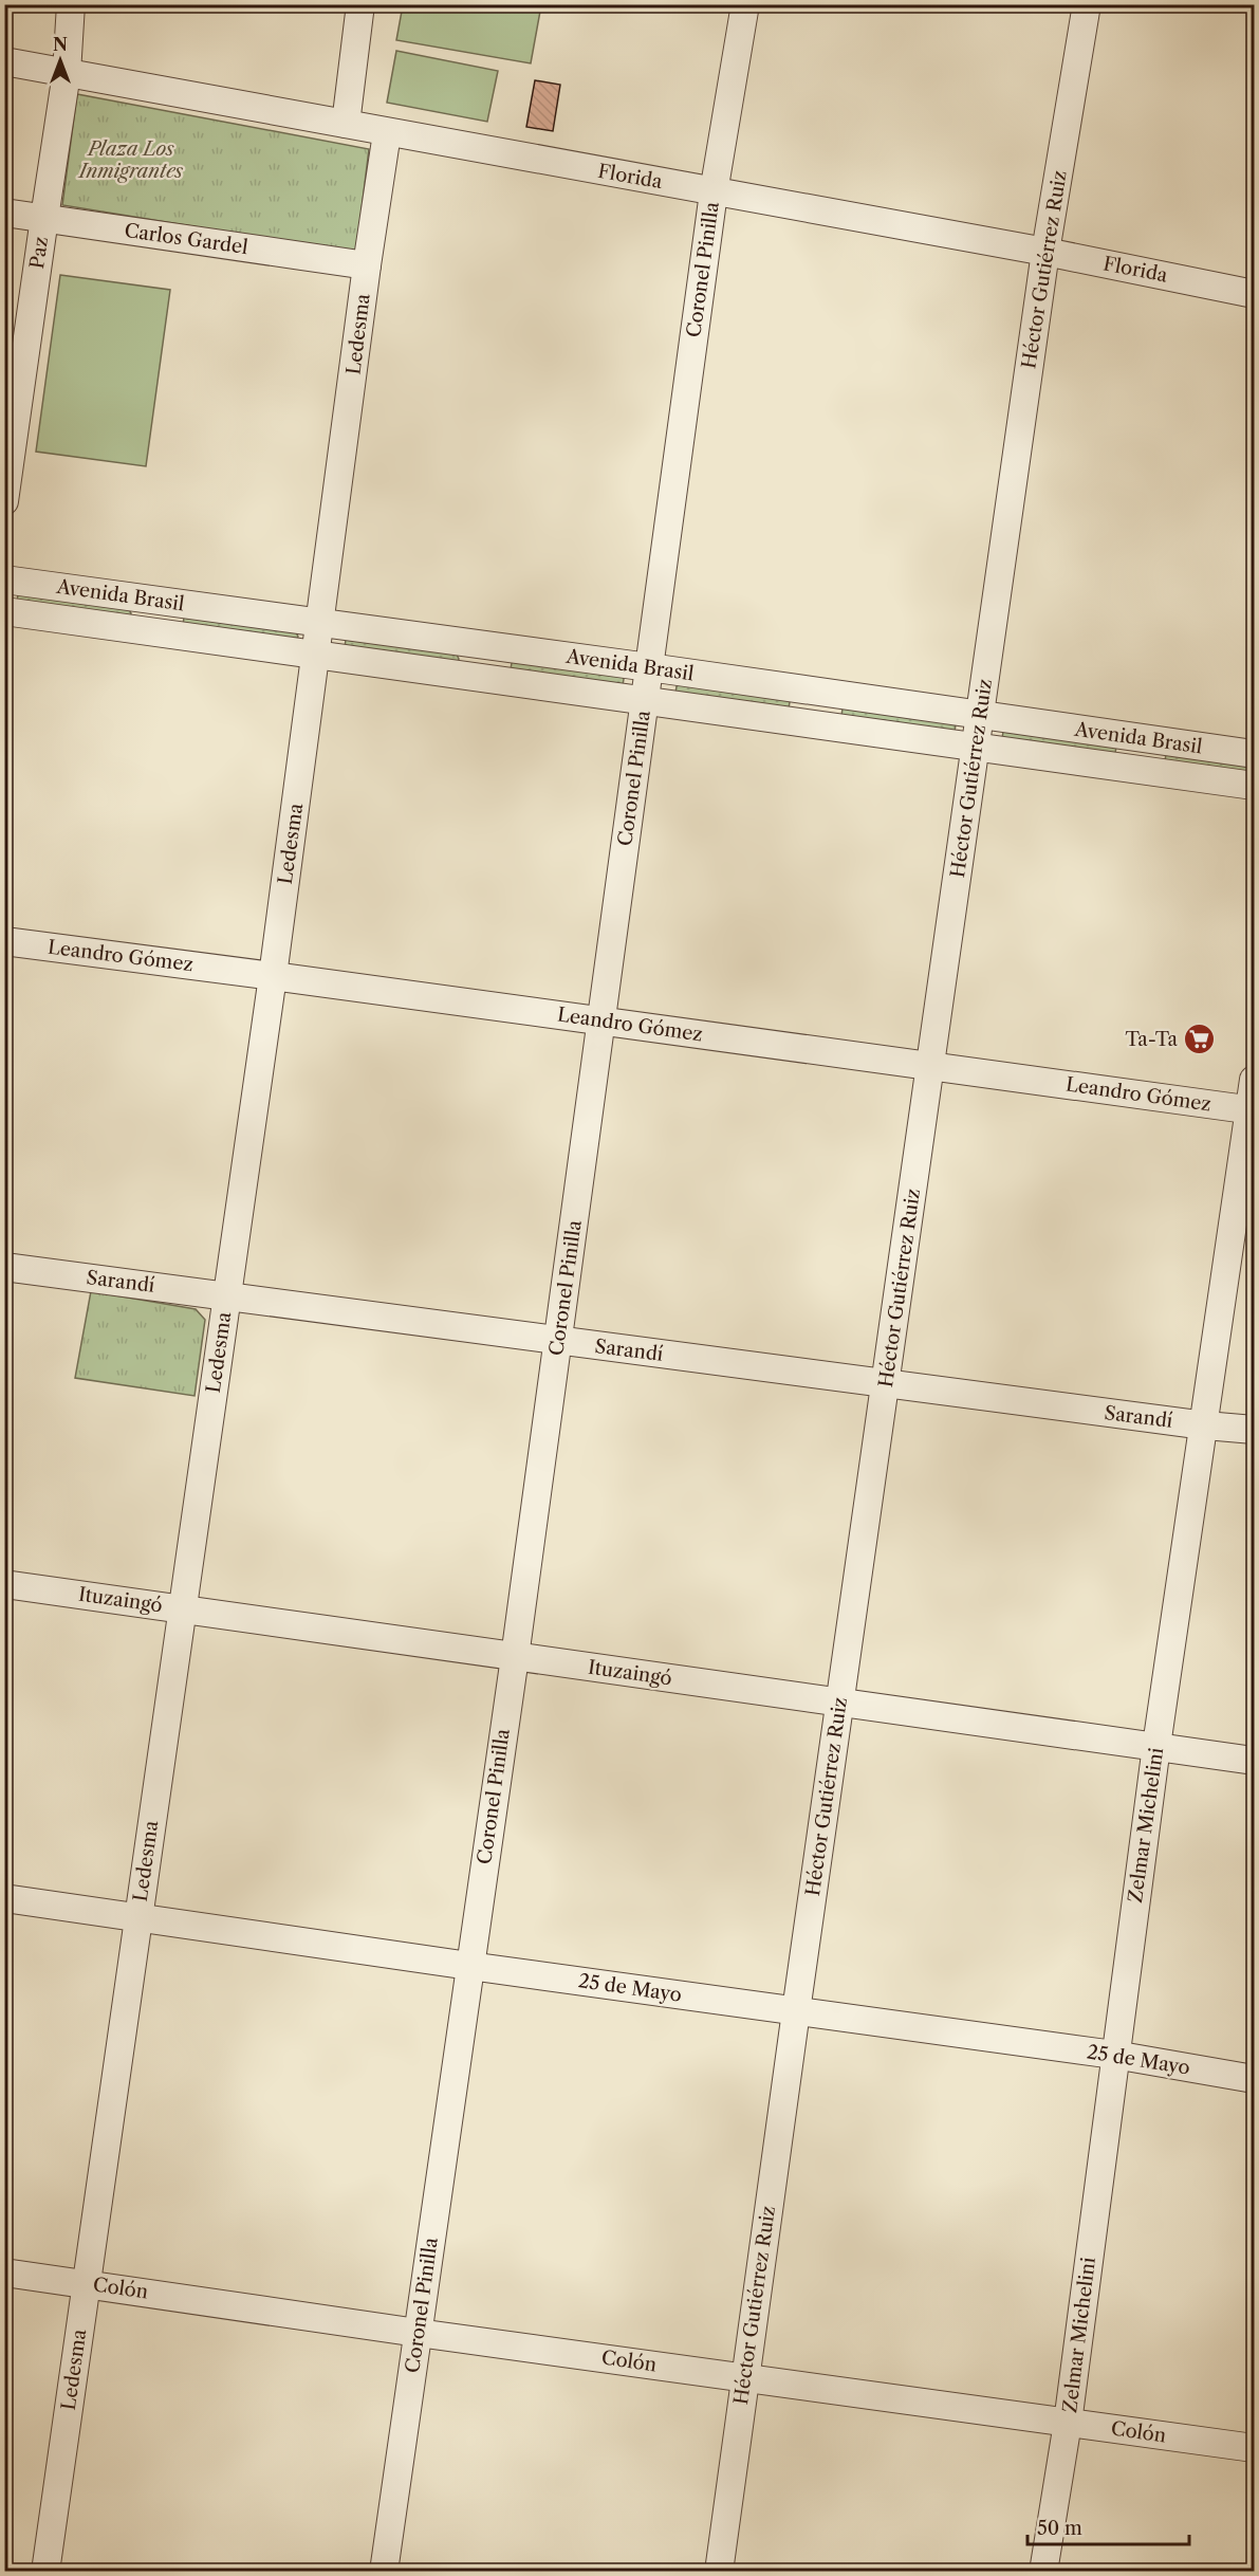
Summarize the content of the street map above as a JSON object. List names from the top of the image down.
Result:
{
  "streets": {
    "street": [
      "Florida",
      "Carlos Gardel",
      "Paz",
      "Coronel Pinilla",
      "Héctor Gutiérrez Ruiz",
      "Ledesma",
      "Avenida Brasil",
      "Leandro Gómez",
      "Sarandí",
      "Ituzaingó",
      "Zelmar Michelini",
      "25 de Mayo",
      "Colón"
    ]
  },
  "crossings": [
    ["Florida", "Paz"],
    ["Florida", "Coronel Pinilla"],
    ["Florida", "Héctor Gutiérrez Ruiz"],
    ["Florida", "Ledesma"],
    ["Carlos Gardel", "Paz"],
    ["Carlos Gardel", "Ledesma"],
    ["Coronel Pinilla", "Avenida Brasil"],
    ["Coronel Pinilla", "Leandro Gómez"],
    ["Coronel Pinilla", "Sarandí"],
    ["Coronel Pinilla", "Ituzaingó"],
    ["Coronel Pinilla", "25 de Mayo"],
    ["Coronel Pinilla", "Colón"],
    ["Héctor Gutiérrez Ruiz", "Avenida Brasil"],
    ["Héctor Gutiérrez Ruiz", "Leandro Gómez"],
    ["Héctor Gutiérrez Ruiz", "Sarandí"],
    ["Héctor Gutiérrez Ruiz", "Ituzaingó"],
    ["Héctor Gutiérrez Ruiz", "25 de Mayo"],
    ["Héctor Gutiérrez Ruiz", "Colón"],
    ["Ledesma", "Avenida Brasil"],
    ["Ledesma", "Leandro Gómez"],
    ["Ledesma", "Sarandí"],
    ["Ledesma", "Ituzaingó"],
    ["Ledesma", "25 de Mayo"],
    ["Ledesma", "Colón"],
    ["Leandro Gómez", "Zelmar Michelini"],
    ["Sarandí", "Zelmar Michelini"],
    ["Ituzaingó", "Zelmar Michelini"],
    ["Zelmar Michelini", "25 de Mayo"],
    ["Zelmar Michelini", "Colón"]
  ],
  "parks": ["Plaza Los Inmigrantes"],
  "places": {
    "supermarket": ["Ta-Ta"]
  },
  "scale_bar": "50 m",
  "north": "top"
}
